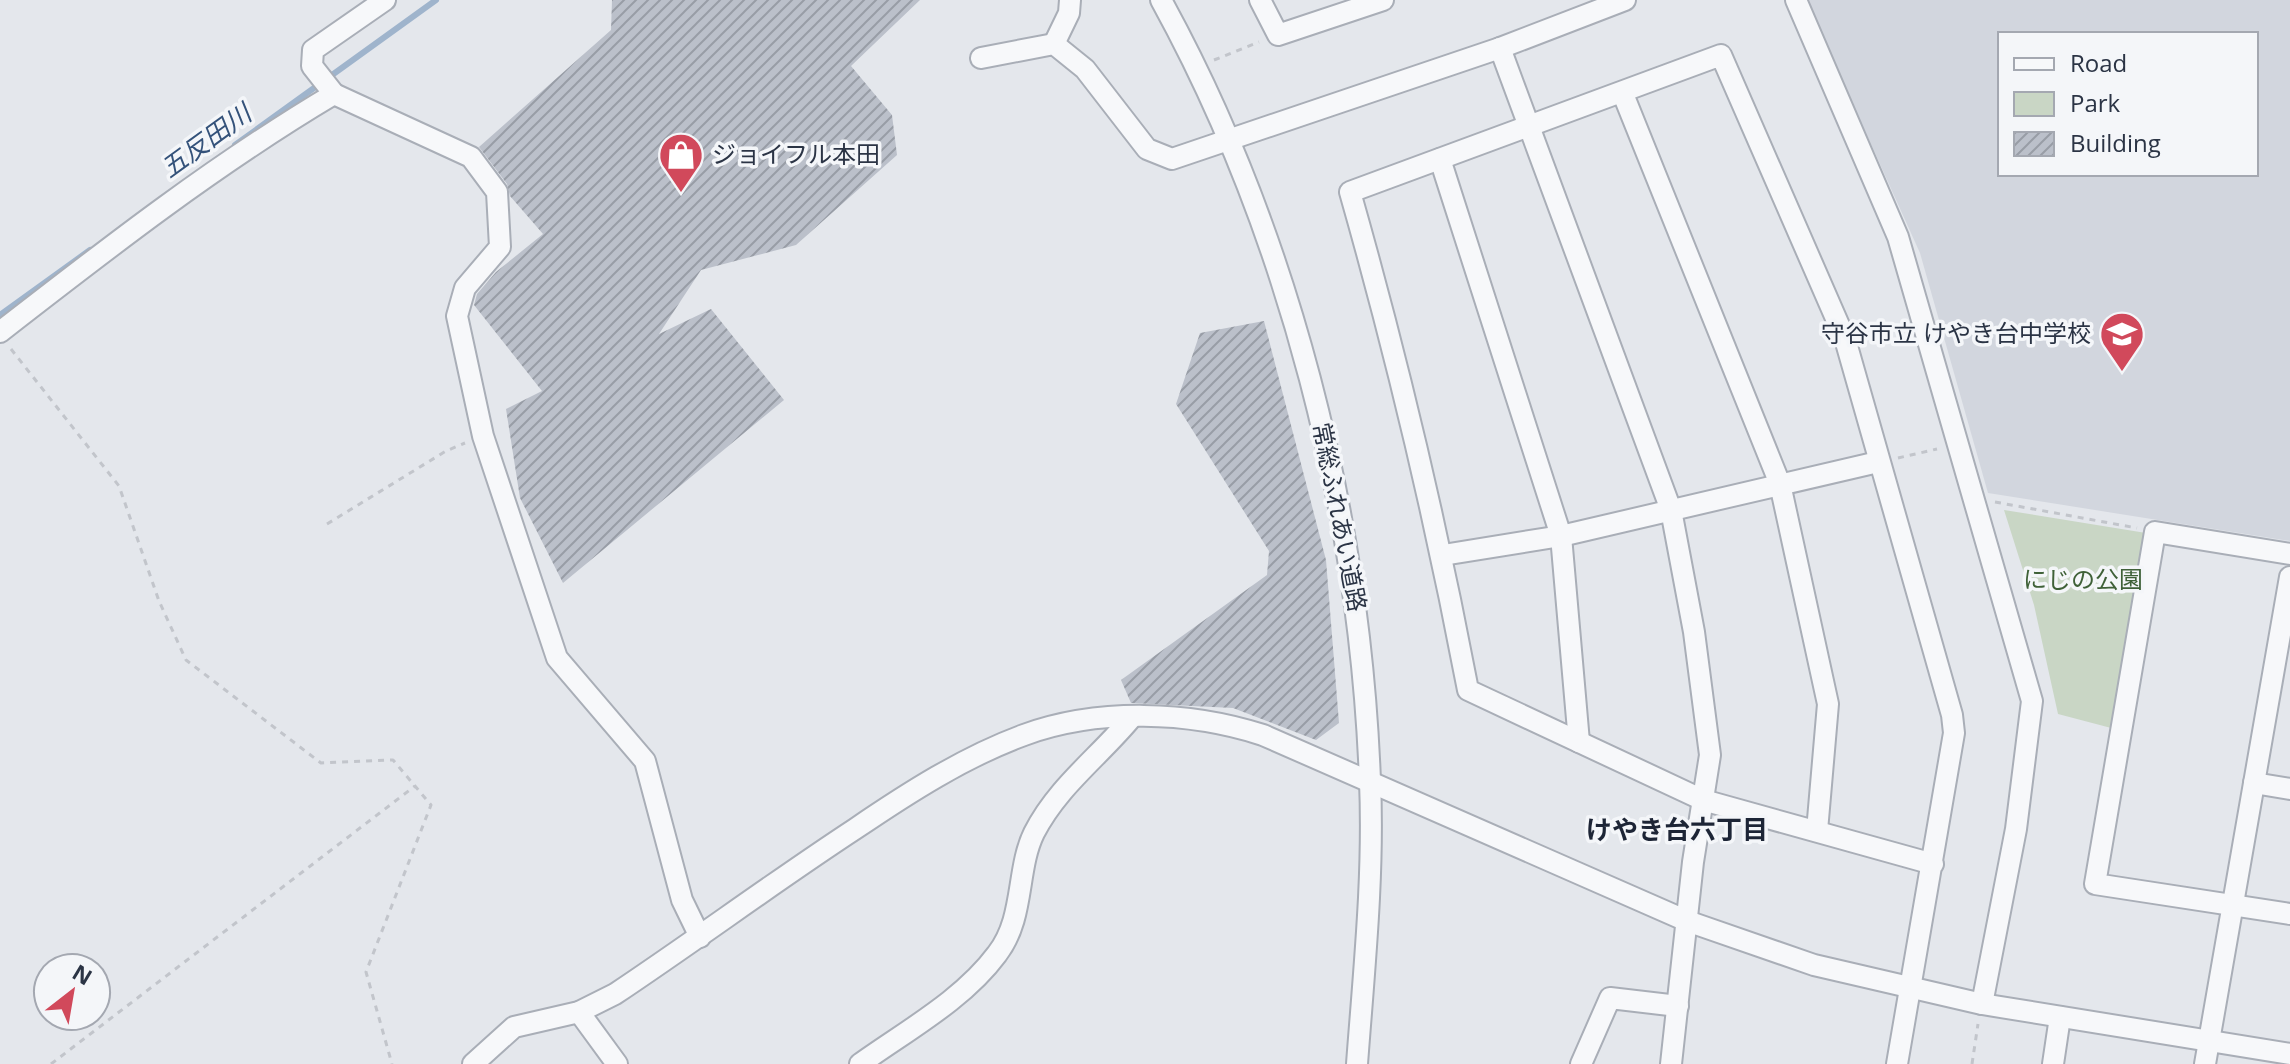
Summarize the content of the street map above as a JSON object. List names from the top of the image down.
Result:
{
  "streets": {
    "street": ["常総ふれあい道路"]
  },
  "districts": ["けやき台六丁目"],
  "water": ["五反田川"],
  "parks": ["にじの公園"],
  "places": {
    "shop": ["ジョイフル本田"],
    "school or university": ["守谷市立 けやき台中学校"]
  },
  "legend": ["Road", "Park", "Building"],
  "north": "top right"
}
